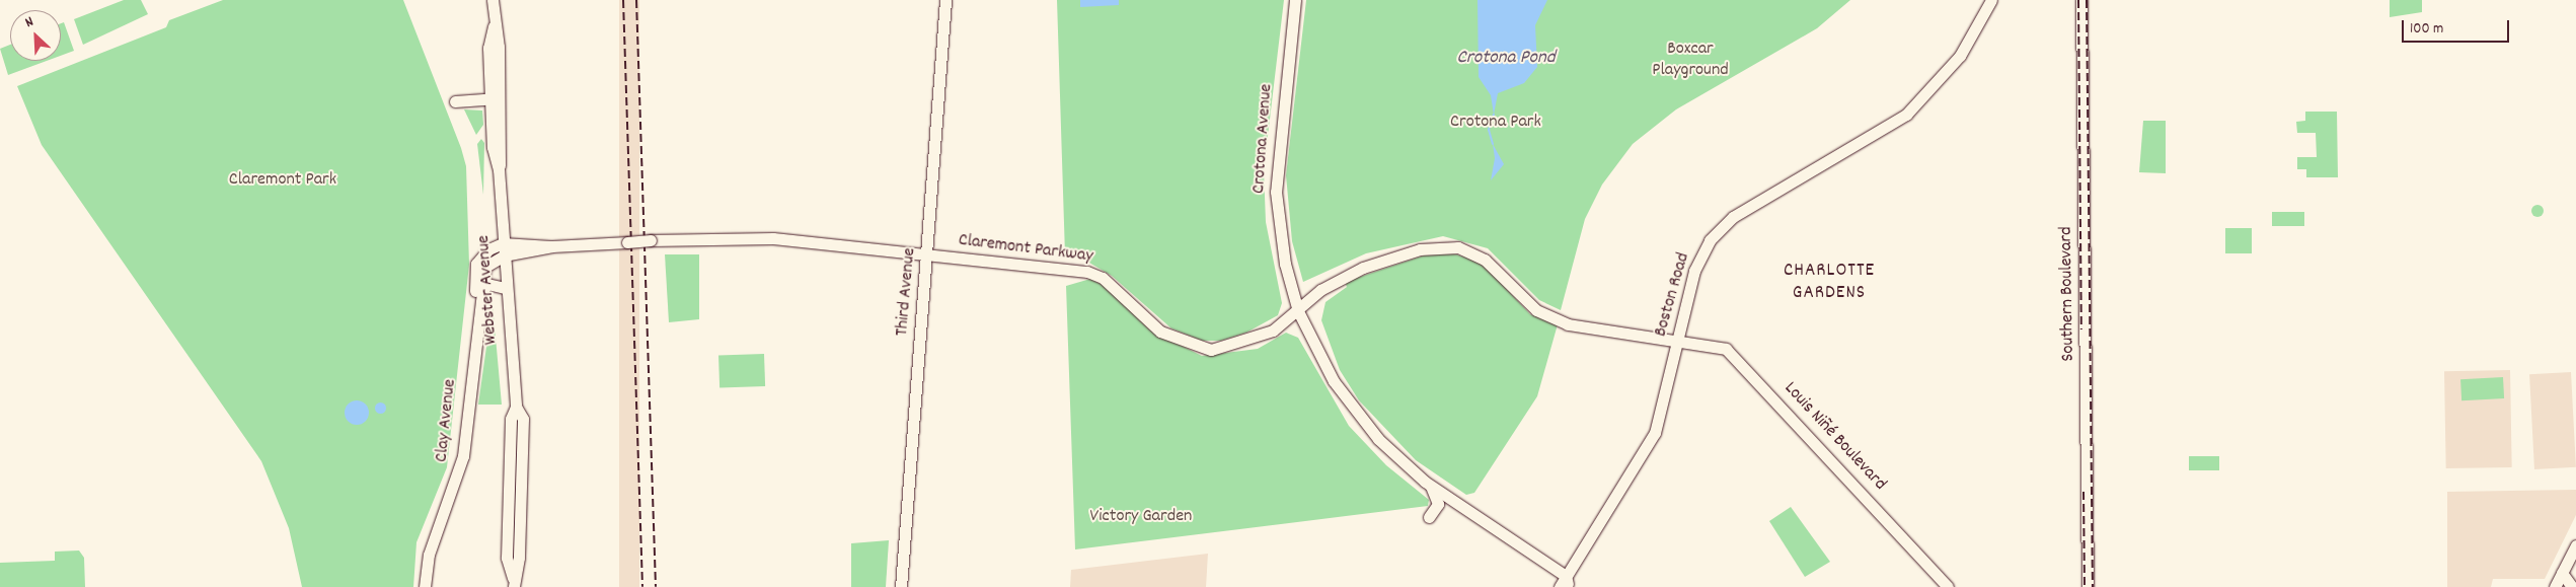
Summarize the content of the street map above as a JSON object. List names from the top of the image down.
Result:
{
  "streets": {
    "street": [
      "Crotona Avenue",
      "Claremont Parkway",
      "Webster Avenue",
      "Third Avenue",
      "Southern Boulevard",
      "Boston Road",
      "Clay Avenue",
      "Louis Niñé Boulevard"
    ]
  },
  "crossings": [
    ["Crotona Avenue", "Claremont Parkway"],
    ["Crotona Avenue", "Boston Road"],
    ["Claremont Parkway", "Webster Avenue"],
    ["Claremont Parkway", "Third Avenue"],
    ["Claremont Parkway", "Clay Avenue"],
    ["Claremont Parkway", "Louis Niñé Boulevard"],
    ["Webster Avenue", "Clay Avenue"],
    ["Boston Road", "Louis Niñé Boulevard"]
  ],
  "districts": ["CHARLOTTE GARDENS"],
  "water": ["Crotona Pond"],
  "parks": [
    "Boxcar Playground",
    "Crotona Park",
    "Claremont Park",
    "Victory Garden"
  ],
  "scale_bar": "100 m",
  "north": "top left"
}
